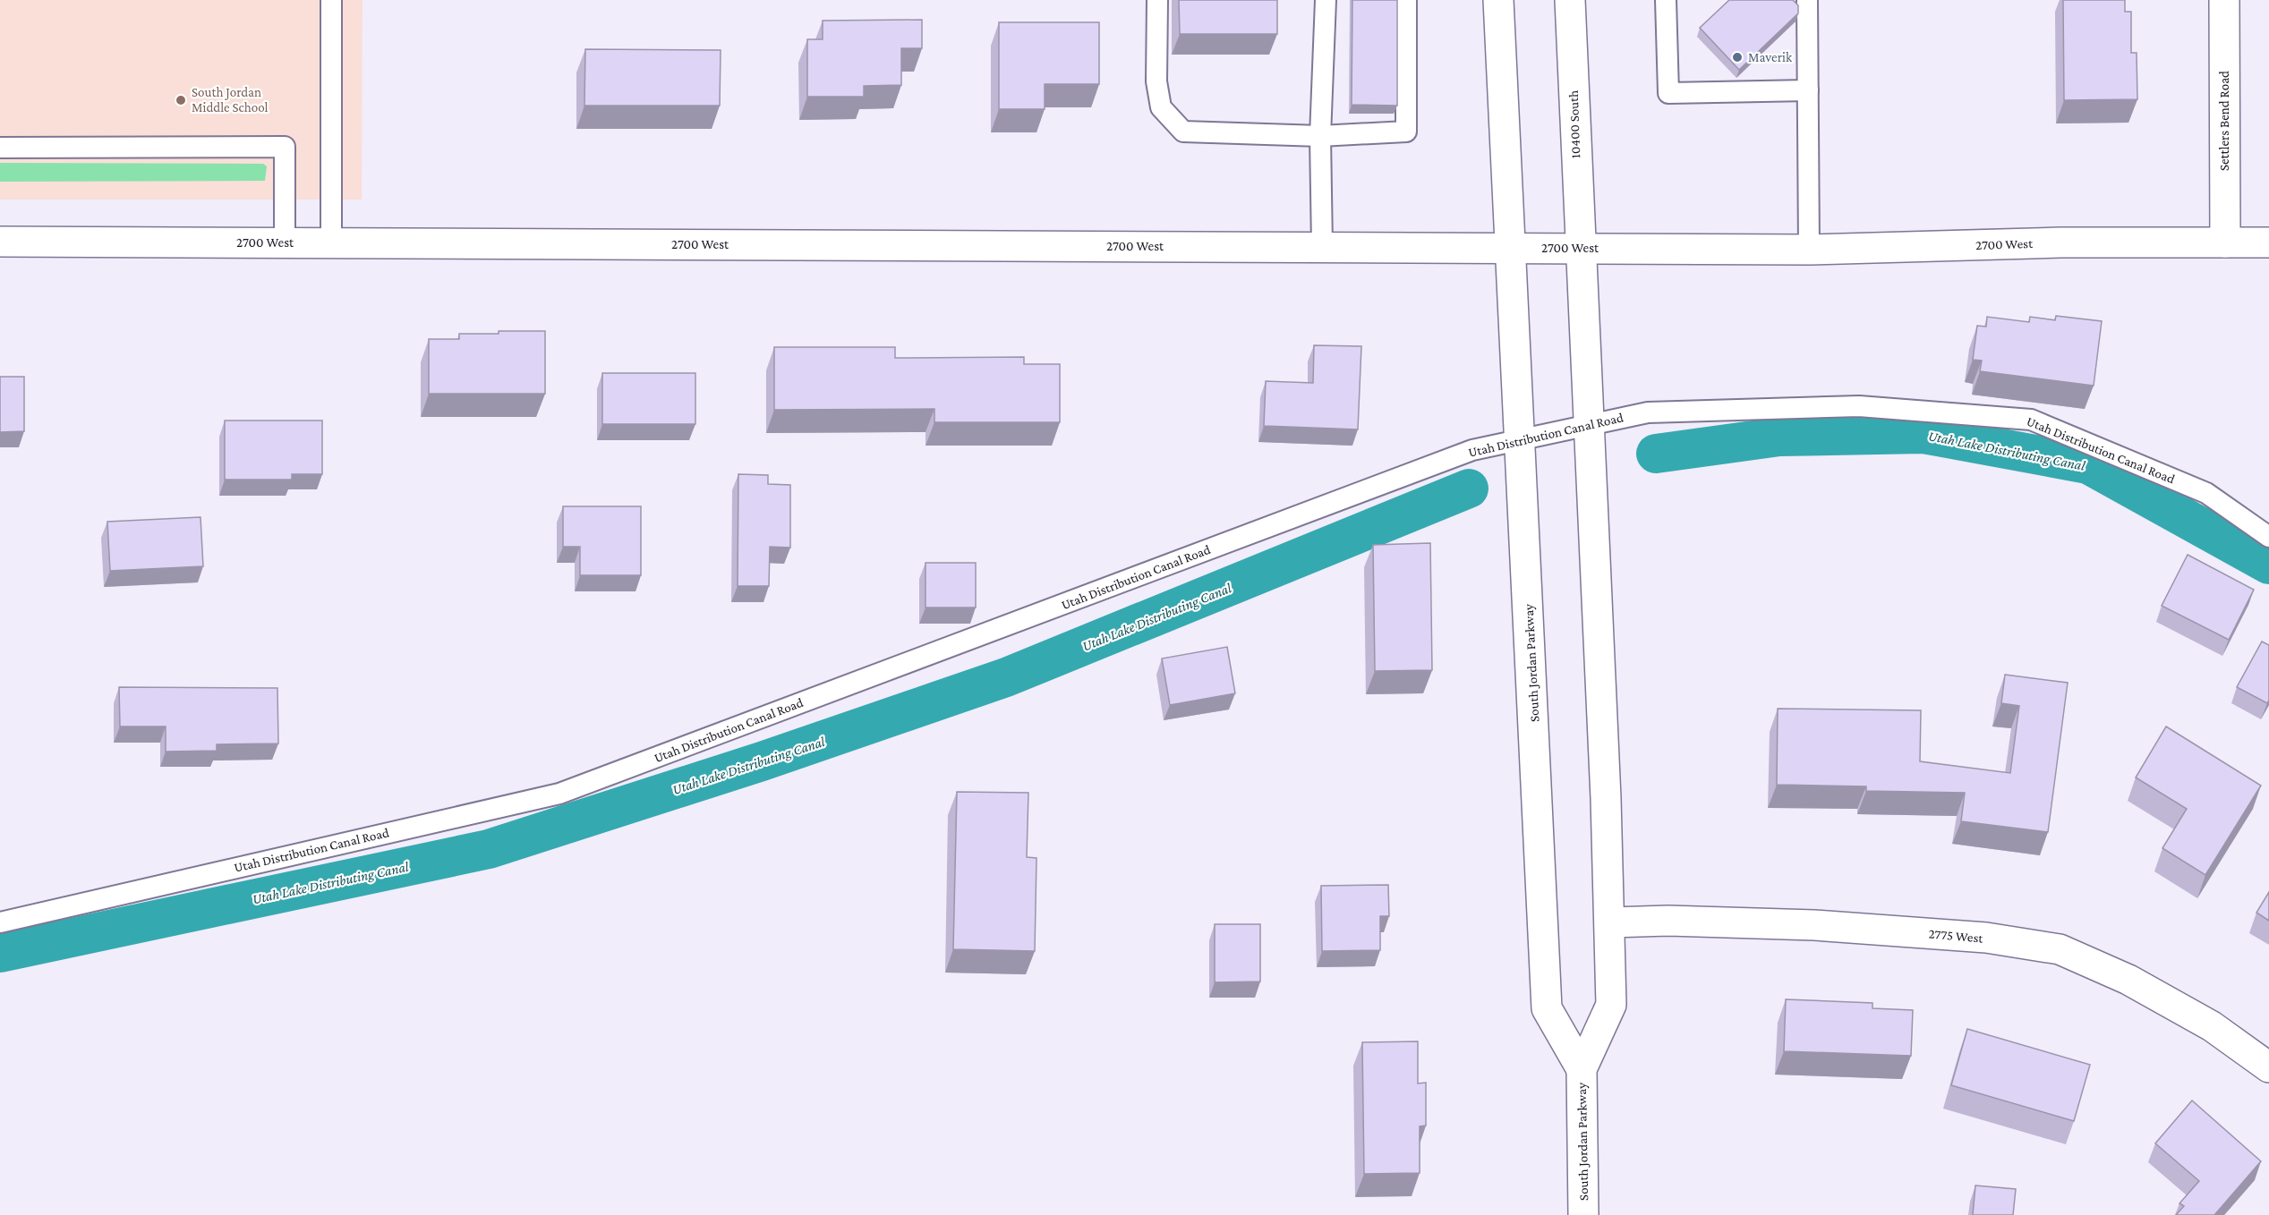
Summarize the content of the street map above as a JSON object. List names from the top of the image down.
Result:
{
  "streets": {
    "main road": [
      "Settlers Bend Road",
      "10400 South",
      "2700 West",
      "South Jordan Parkway",
      "2775 West"
    ],
    "lane": ["Utah Distribution Canal Road"]
  },
  "crossings": [
    ["Settlers Bend Road", "2700 West"],
    ["10400 South", "2700 West"],
    ["10400 South", "South Jordan Parkway"],
    ["2700 West", "South Jordan Parkway"],
    ["Utah Distribution Canal Road", "South Jordan Parkway"],
    ["South Jordan Parkway", "2775 West"]
  ],
  "water": ["Utah Lake Distributing Canal"],
  "places": ["Maverik", "South Jordan Middle School"]
}
